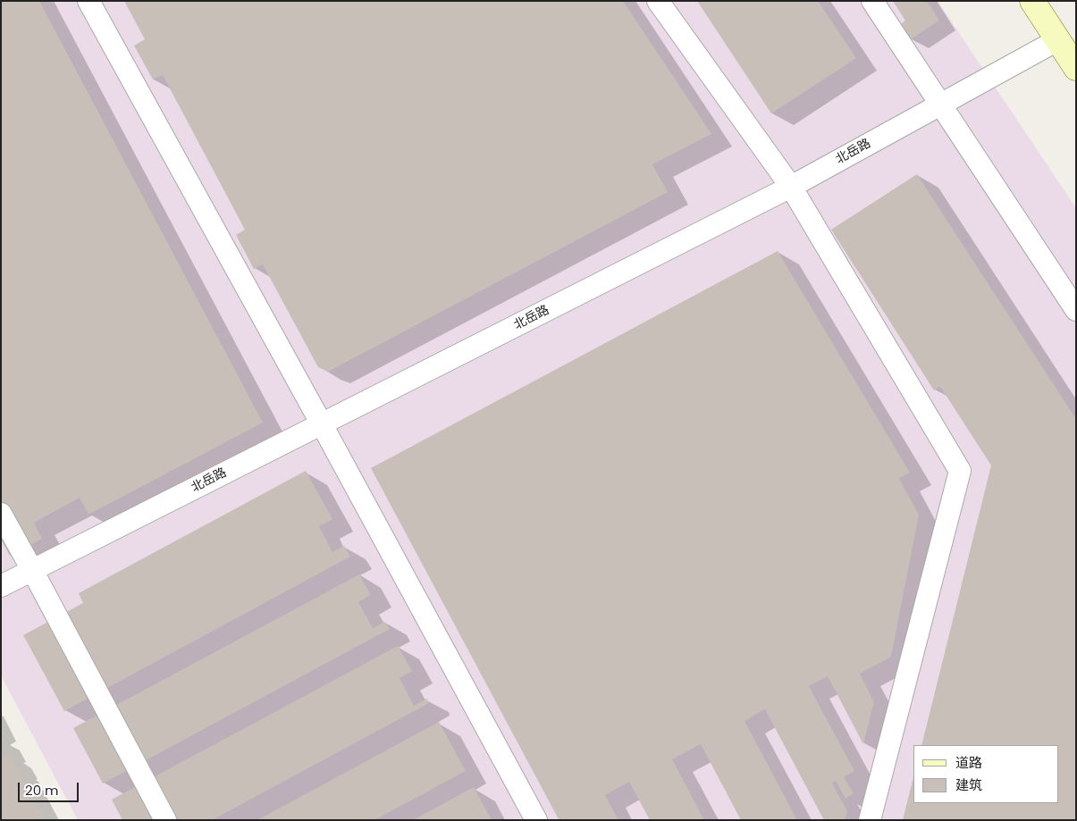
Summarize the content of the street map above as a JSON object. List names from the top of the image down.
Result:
{
  "streets": {
    "street": ["北岳路"]
  },
  "legend": ["道路", "建筑"],
  "scale_bar": "20 m"
}
